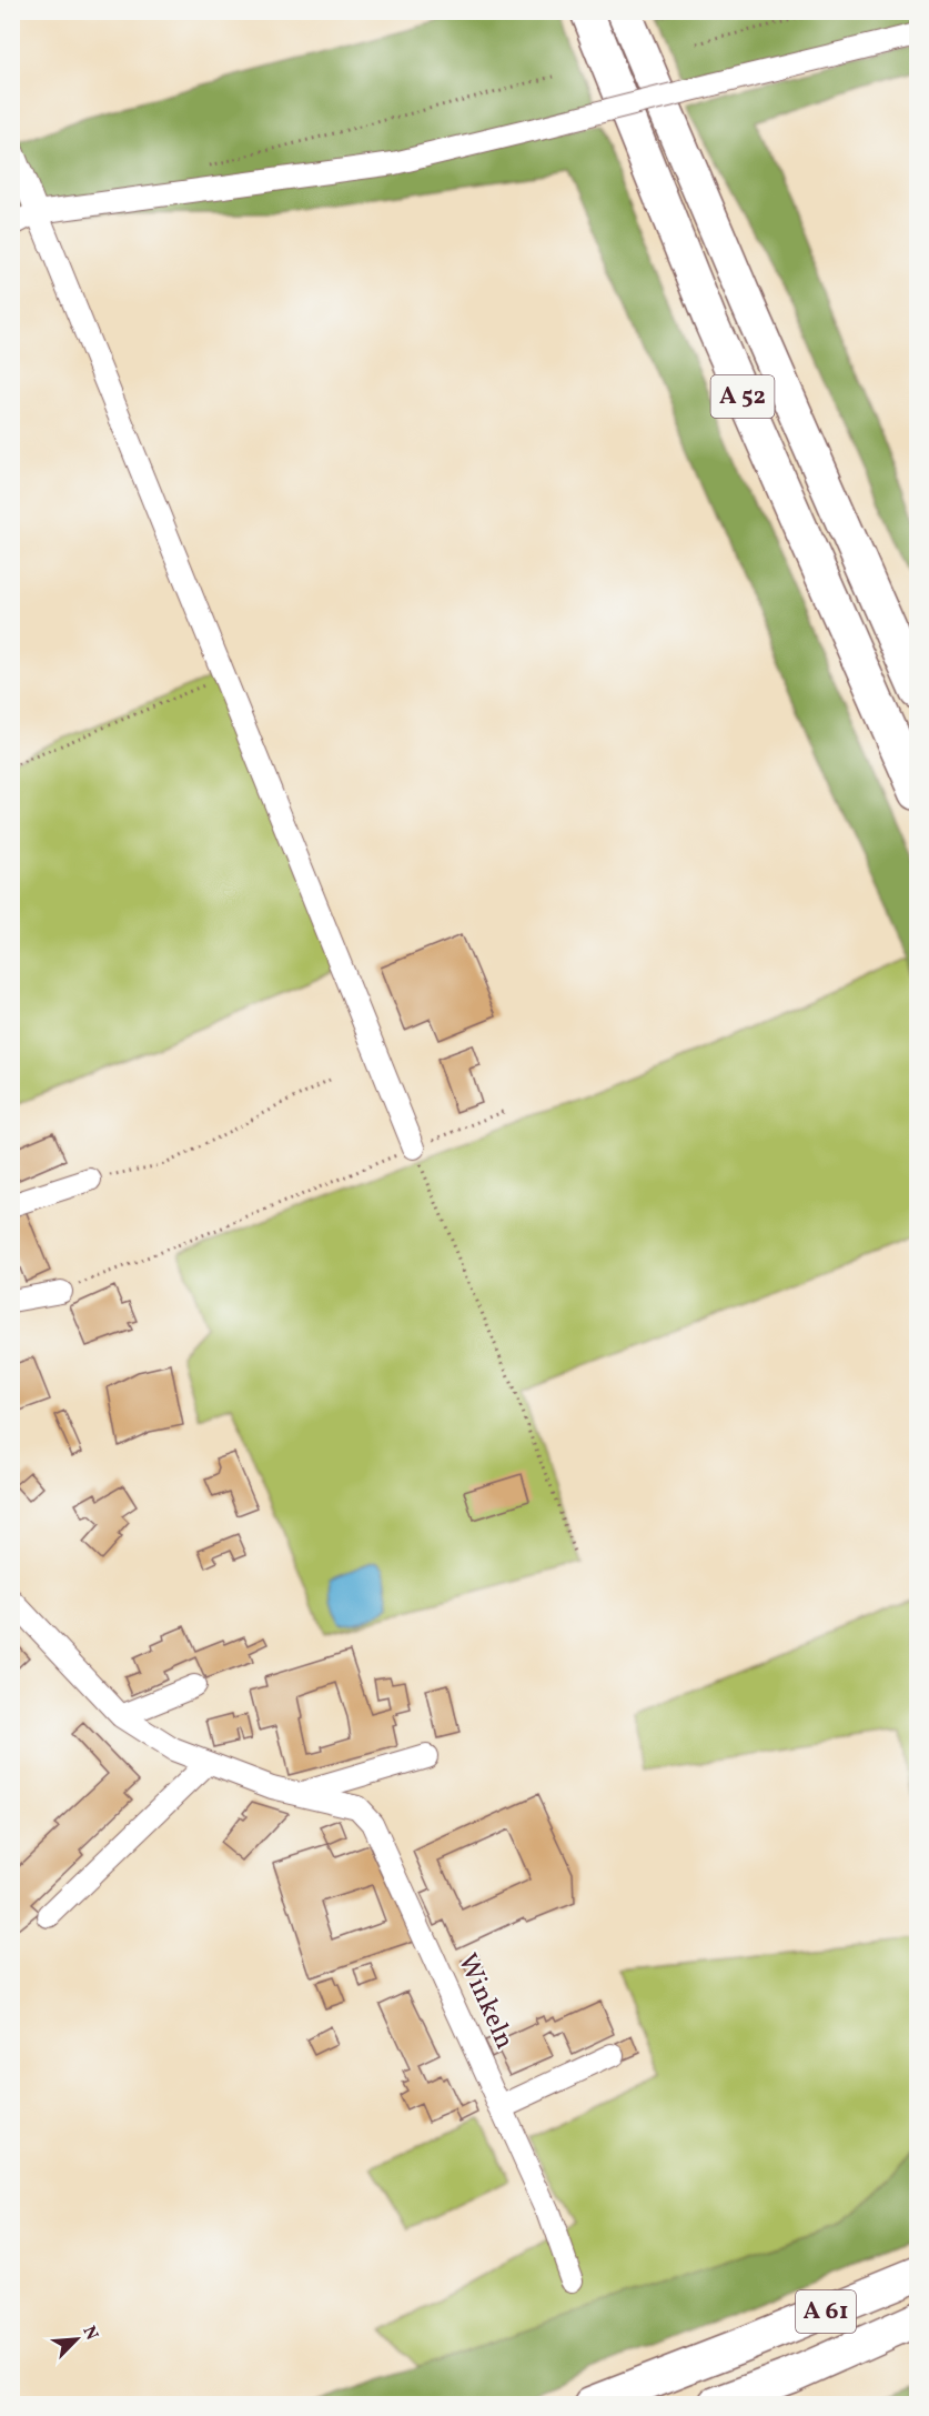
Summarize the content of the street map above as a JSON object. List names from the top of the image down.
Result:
{
  "streets": {
    "highway": ["A 52", "A 61"],
    "street": ["Winkeln"]
  },
  "north": "top right"
}
